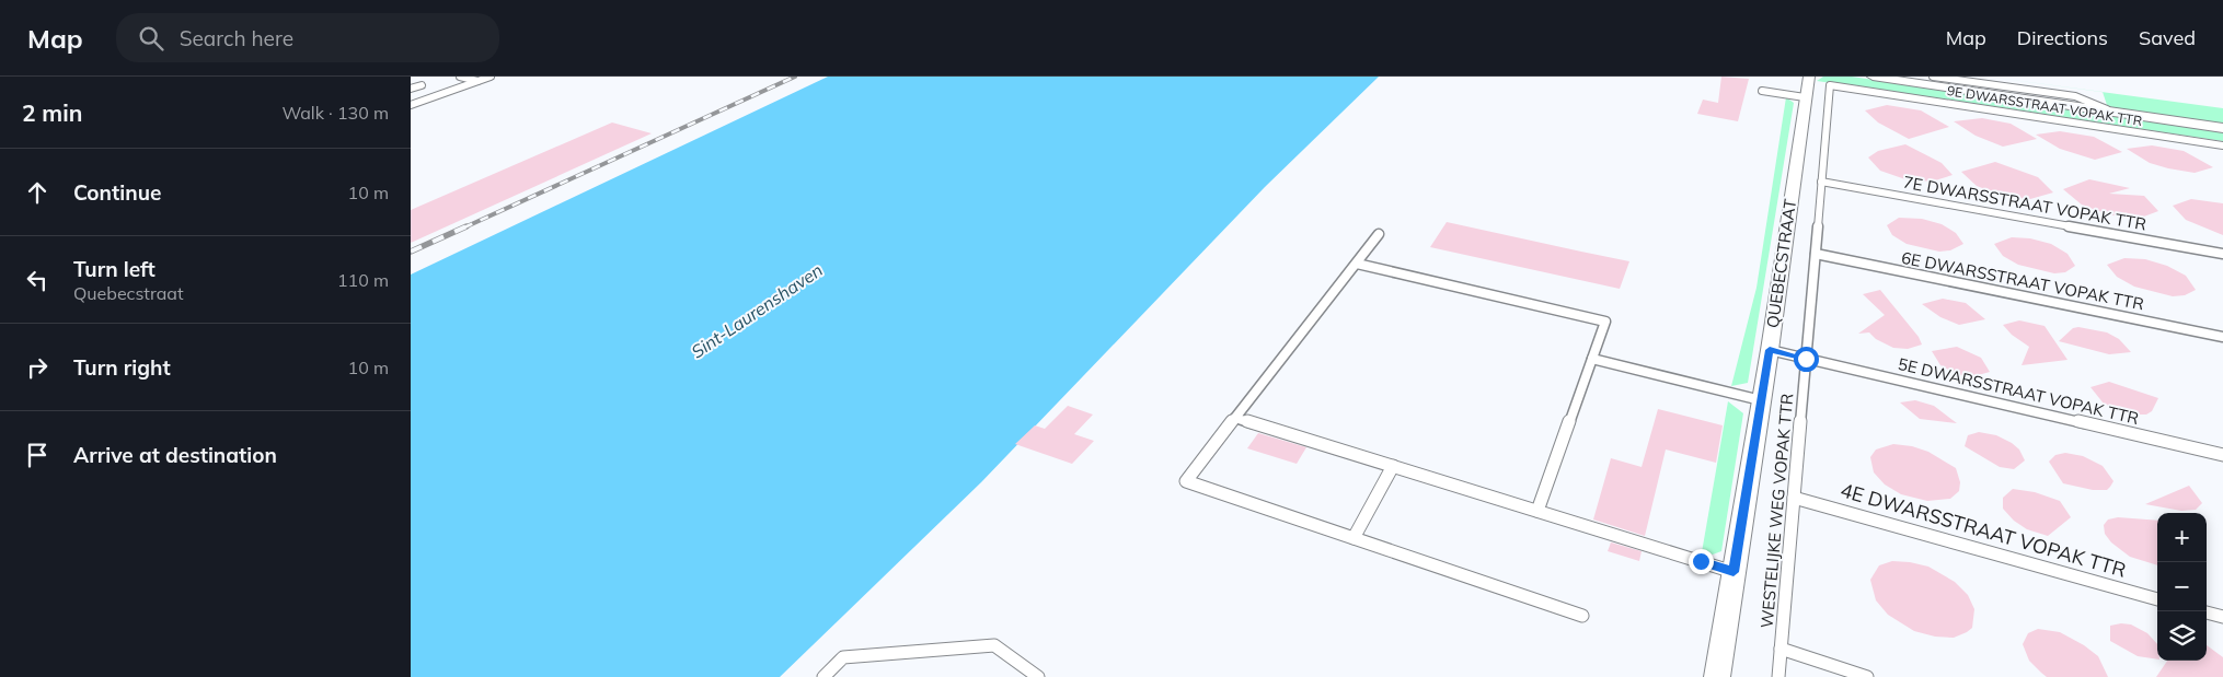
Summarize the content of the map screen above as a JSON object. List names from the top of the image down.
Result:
{
  "streets": {
    "street": ["QUEBECSTRAAT"],
    "lane": [
      "9E DWARSSTRAAT VOPAK TTR",
      "7E DWARSSTRAAT VOPAK TTR",
      "6E DWARSSTRAAT VOPAK TTR",
      "5E DWARSSTRAAT VOPAK TTR",
      "WESTELIJKE WEG VOPAK TTR",
      "4E DWARSSTRAAT VOPAK TTR"
    ]
  },
  "crossings": [
    ["9E DWARSSTRAAT VOPAK TTR", "WESTELIJKE WEG VOPAK TTR"],
    ["7E DWARSSTRAAT VOPAK TTR", "WESTELIJKE WEG VOPAK TTR"],
    ["QUEBECSTRAAT", "5E DWARSSTRAAT VOPAK TTR"],
    ["6E DWARSSTRAAT VOPAK TTR", "WESTELIJKE WEG VOPAK TTR"],
    ["5E DWARSSTRAAT VOPAK TTR", "WESTELIJKE WEG VOPAK TTR"],
    ["WESTELIJKE WEG VOPAK TTR", "4E DWARSSTRAAT VOPAK TTR"]
  ],
  "water": ["Sint-Laurenshaven"],
  "page": {
    "header": "Map",
    "search": "Search here",
    "nav": ["Map", "Directions", "Saved"],
    "heading": ["2 min", "Walk · 130 m"],
    "list": [
      ["Continue", "10 m"],
      ["Turn left", "Quebecstraat", "110 m"],
      ["Turn right", "10 m"],
      "Arrive at destination"
    ],
    "map_buttons": ["+", "−"]
  }
}
